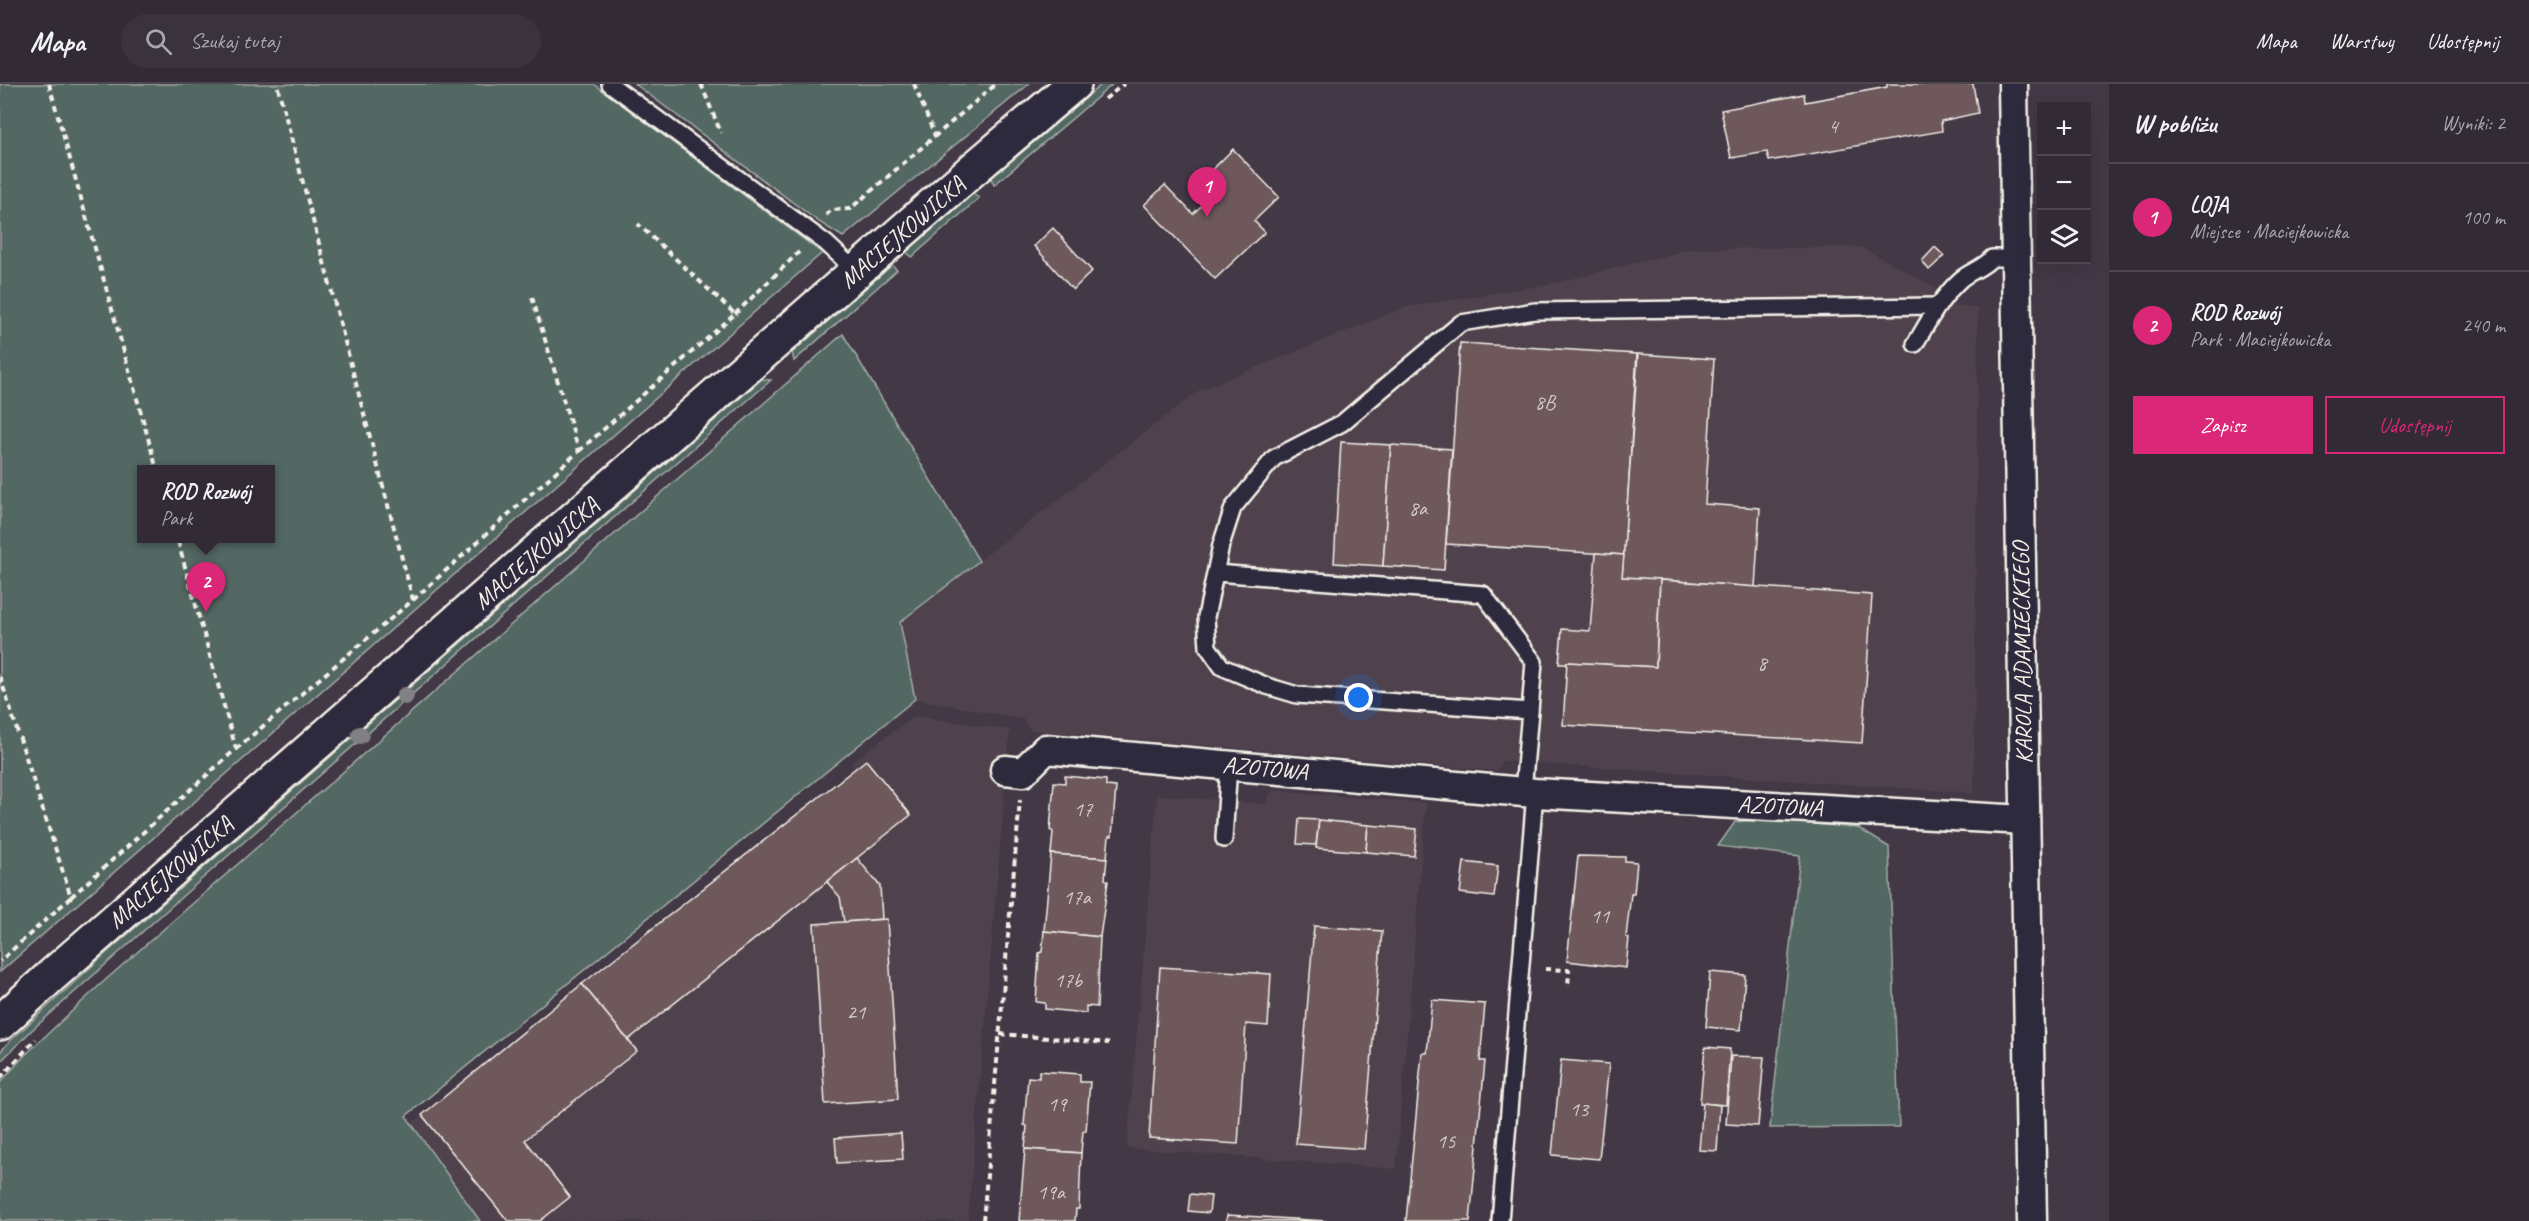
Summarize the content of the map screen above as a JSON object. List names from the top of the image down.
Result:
{
  "streets": {
    "street": ["MACIEJKOWICKA", "KAROLA ADAMIECKIEGO", "AZOTOWA"]
  },
  "crossings": [
    ["KAROLA ADAMIECKIEGO", "AZOTOWA"]
  ],
  "house_numbers": [
    "4",
    "8B",
    "8a",
    "8",
    "17",
    "17a",
    "11",
    "17b",
    "21",
    "19",
    "13",
    "15",
    "19a"
  ],
  "page": {
    "header": "Mapa",
    "search": "Szukaj tutaj",
    "nav": ["Mapa", "Warstwy", "Udostępnij"],
    "heading": ["W pobliżu", "Wyniki: 2"],
    "map_buttons": ["+", "−"],
    "list": [
      {
        "mark": "1",
        "name": "LOJA",
        "note": "Miejsce · Maciejkowicka",
        "value": "100 m"
      },
      {
        "mark": "2",
        "name": "ROD Rozwój",
        "note": "Park · Maciejkowicka",
        "value": "240 m"
      }
    ],
    "pins": ["1", "2"],
    "buttons": ["Zapisz", "Udostępnij"],
    "popup": ["ROD Rozwój", "Park"]
  }
}
